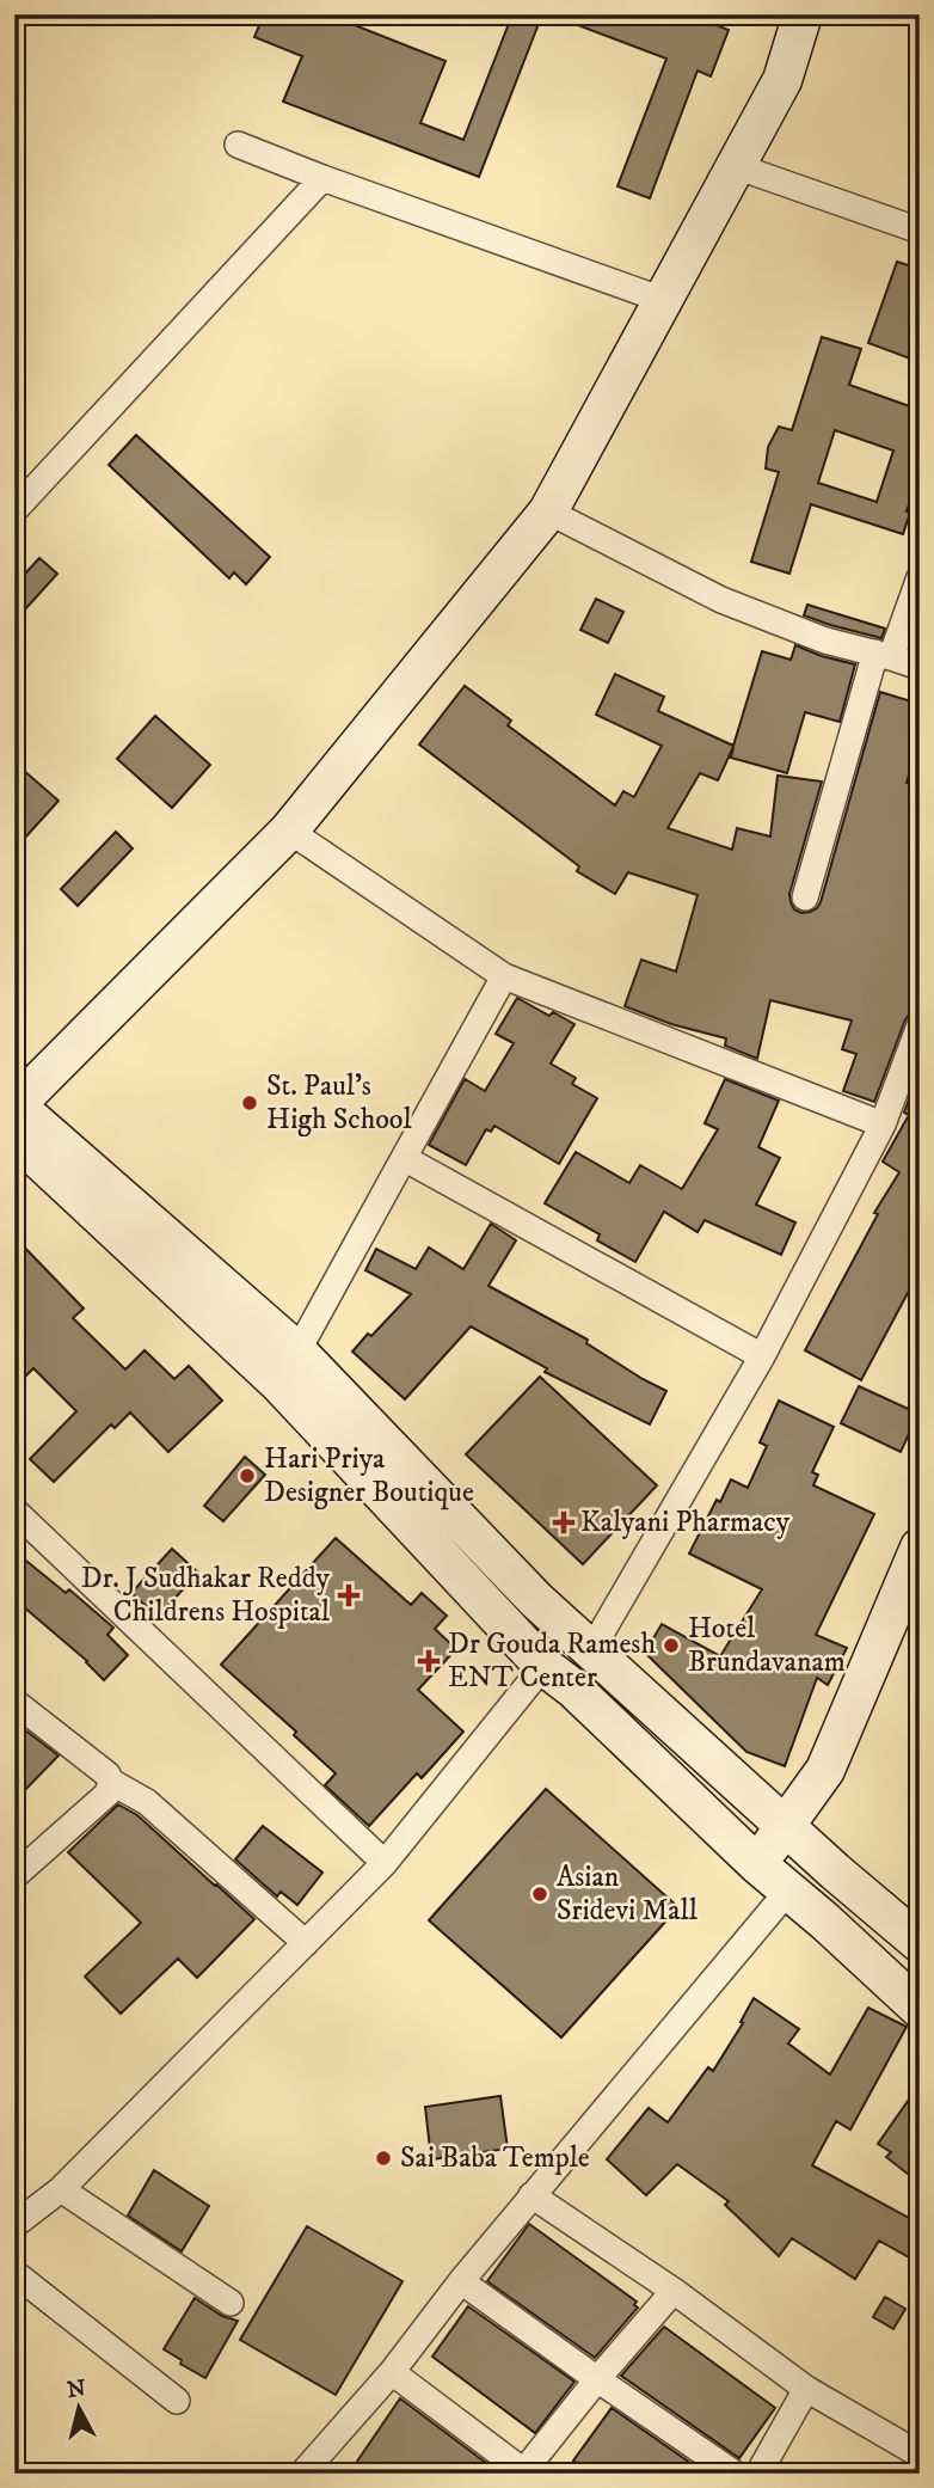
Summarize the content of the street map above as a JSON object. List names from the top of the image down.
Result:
{
  "places": {
    "other": [
      "St. Paul's High School",
      "Hari Priya Designer Boutique",
      "Hotel Brundavanam",
      "Asian Sridevi Mall",
      "Sai Baba Temple"
    ],
    "health": ["Kalyani Pharmacy", "Dr. J Sudhakar Reddy Childrens Hospital", "Dr Gouda Ramesh ENT Center"]
  },
  "north": "top"
}
